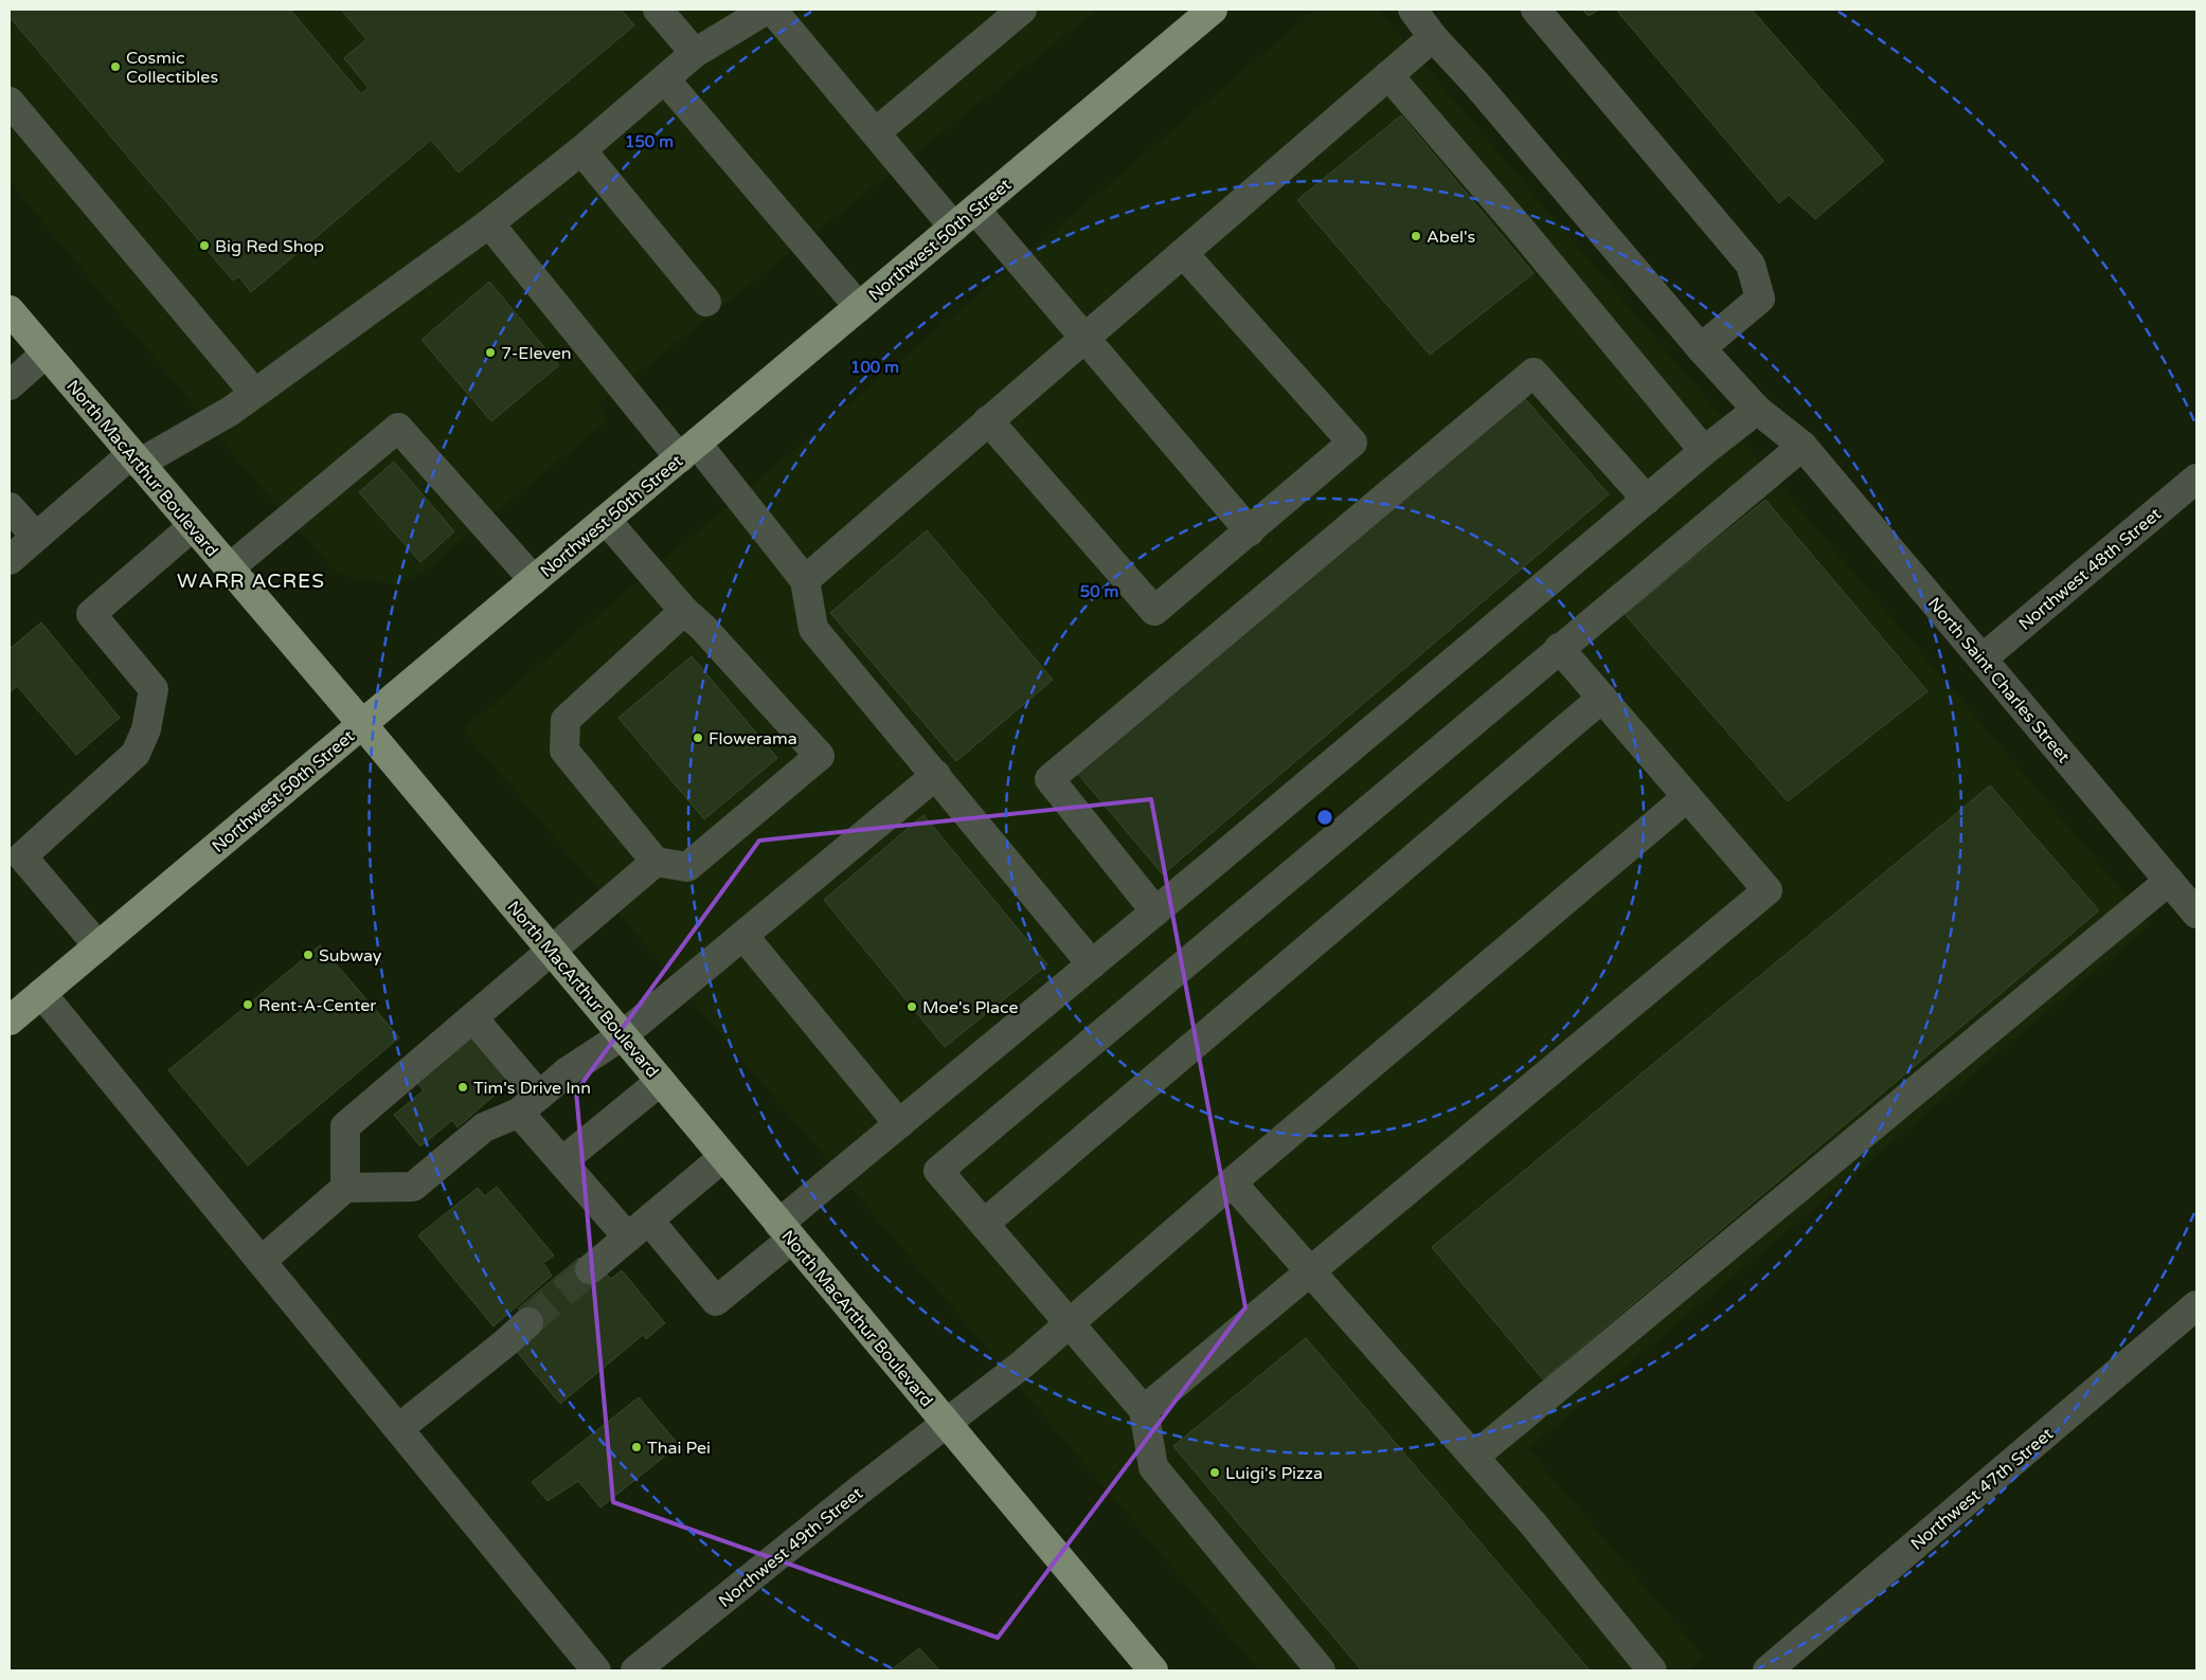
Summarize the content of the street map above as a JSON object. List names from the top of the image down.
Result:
{
  "streets": {
    "main road": ["Northwest 50th Street", "North MacArthur Boulevard"],
    "street": [
      "Northwest 48th Street",
      "North Saint Charles Street",
      "Northwest 47th Street",
      "Northwest 49th Street"
    ]
  },
  "crossings": [
    ["Northwest 50th Street", "North MacArthur Boulevard"],
    ["North MacArthur Boulevard", "Northwest 49th Street"],
    ["Northwest 48th Street", "North Saint Charles Street"]
  ],
  "districts": ["WARR ACRES"],
  "places": [
    "Cosmic Collectibles",
    "Abel's",
    "Big Red Shop",
    "7-Eleven",
    "Flowerama",
    "Subway",
    "Rent-A-Center",
    "Moe's Place",
    "Tim's Drive Inn",
    "Thai Pei",
    "Luigi's Pizza"
  ],
  "rings": ["150 m", "100 m", "50 m"]
}
